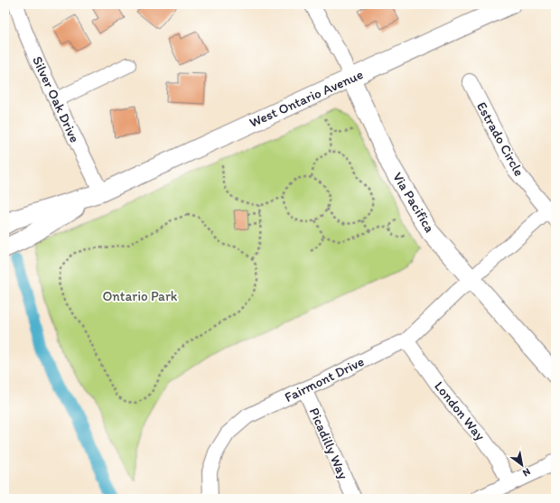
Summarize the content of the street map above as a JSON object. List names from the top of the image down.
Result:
{
  "streets": {
    "main road": ["West Ontario Avenue", "Via Pacifica"],
    "street": [
      "Silver Oak Drive",
      "Estrado Circle",
      "Fairmont Drive",
      "London Way",
      "Picadilly Way"
    ]
  },
  "crossings": [
    ["West Ontario Avenue", "Silver Oak Drive"],
    ["West Ontario Avenue", "Via Pacifica"],
    ["Estrado Circle", "Fairmont Drive"],
    ["Via Pacifica", "Fairmont Drive"],
    ["Fairmont Drive", "London Way"],
    ["Fairmont Drive", "Picadilly Way"]
  ],
  "parks": ["Ontario Park"],
  "north": "bottom right"
}
